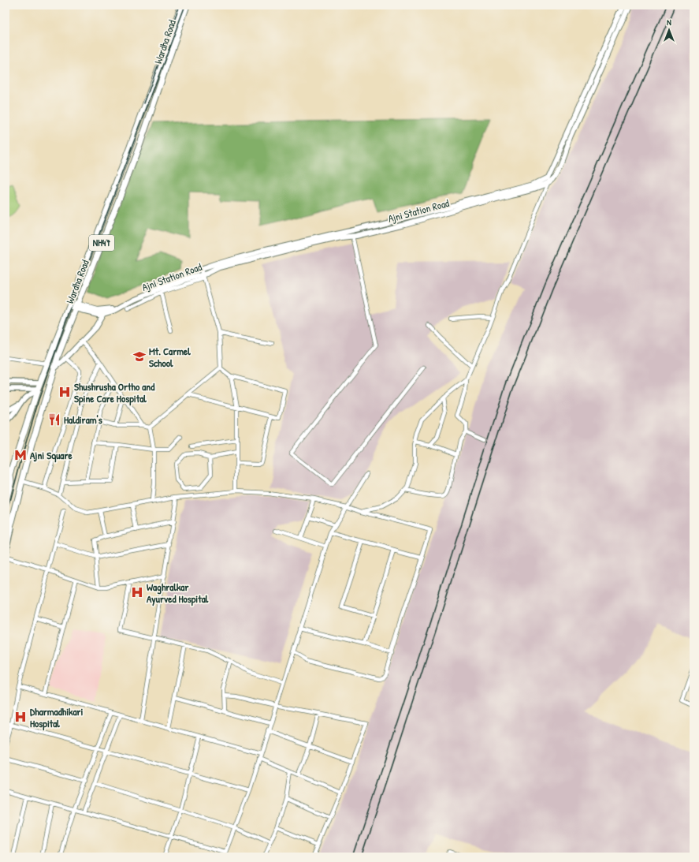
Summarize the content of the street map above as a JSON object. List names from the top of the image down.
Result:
{
  "streets": {
    "highway": ["Wardha Road", "NH47"],
    "main road": ["Ajni Station Road"]
  },
  "places": {
    "school or university": ["Mt. Carmel School"],
    "hospital": ["Shushrusha Ortho and Spine Care Hospital", "Waghralkar Ayurved Hospital", "Dharmadhikari Hospital"],
    "restaurant": ["Haldiram's"],
    "metro station": ["Ajni Square"]
  },
  "north": "top"
}
